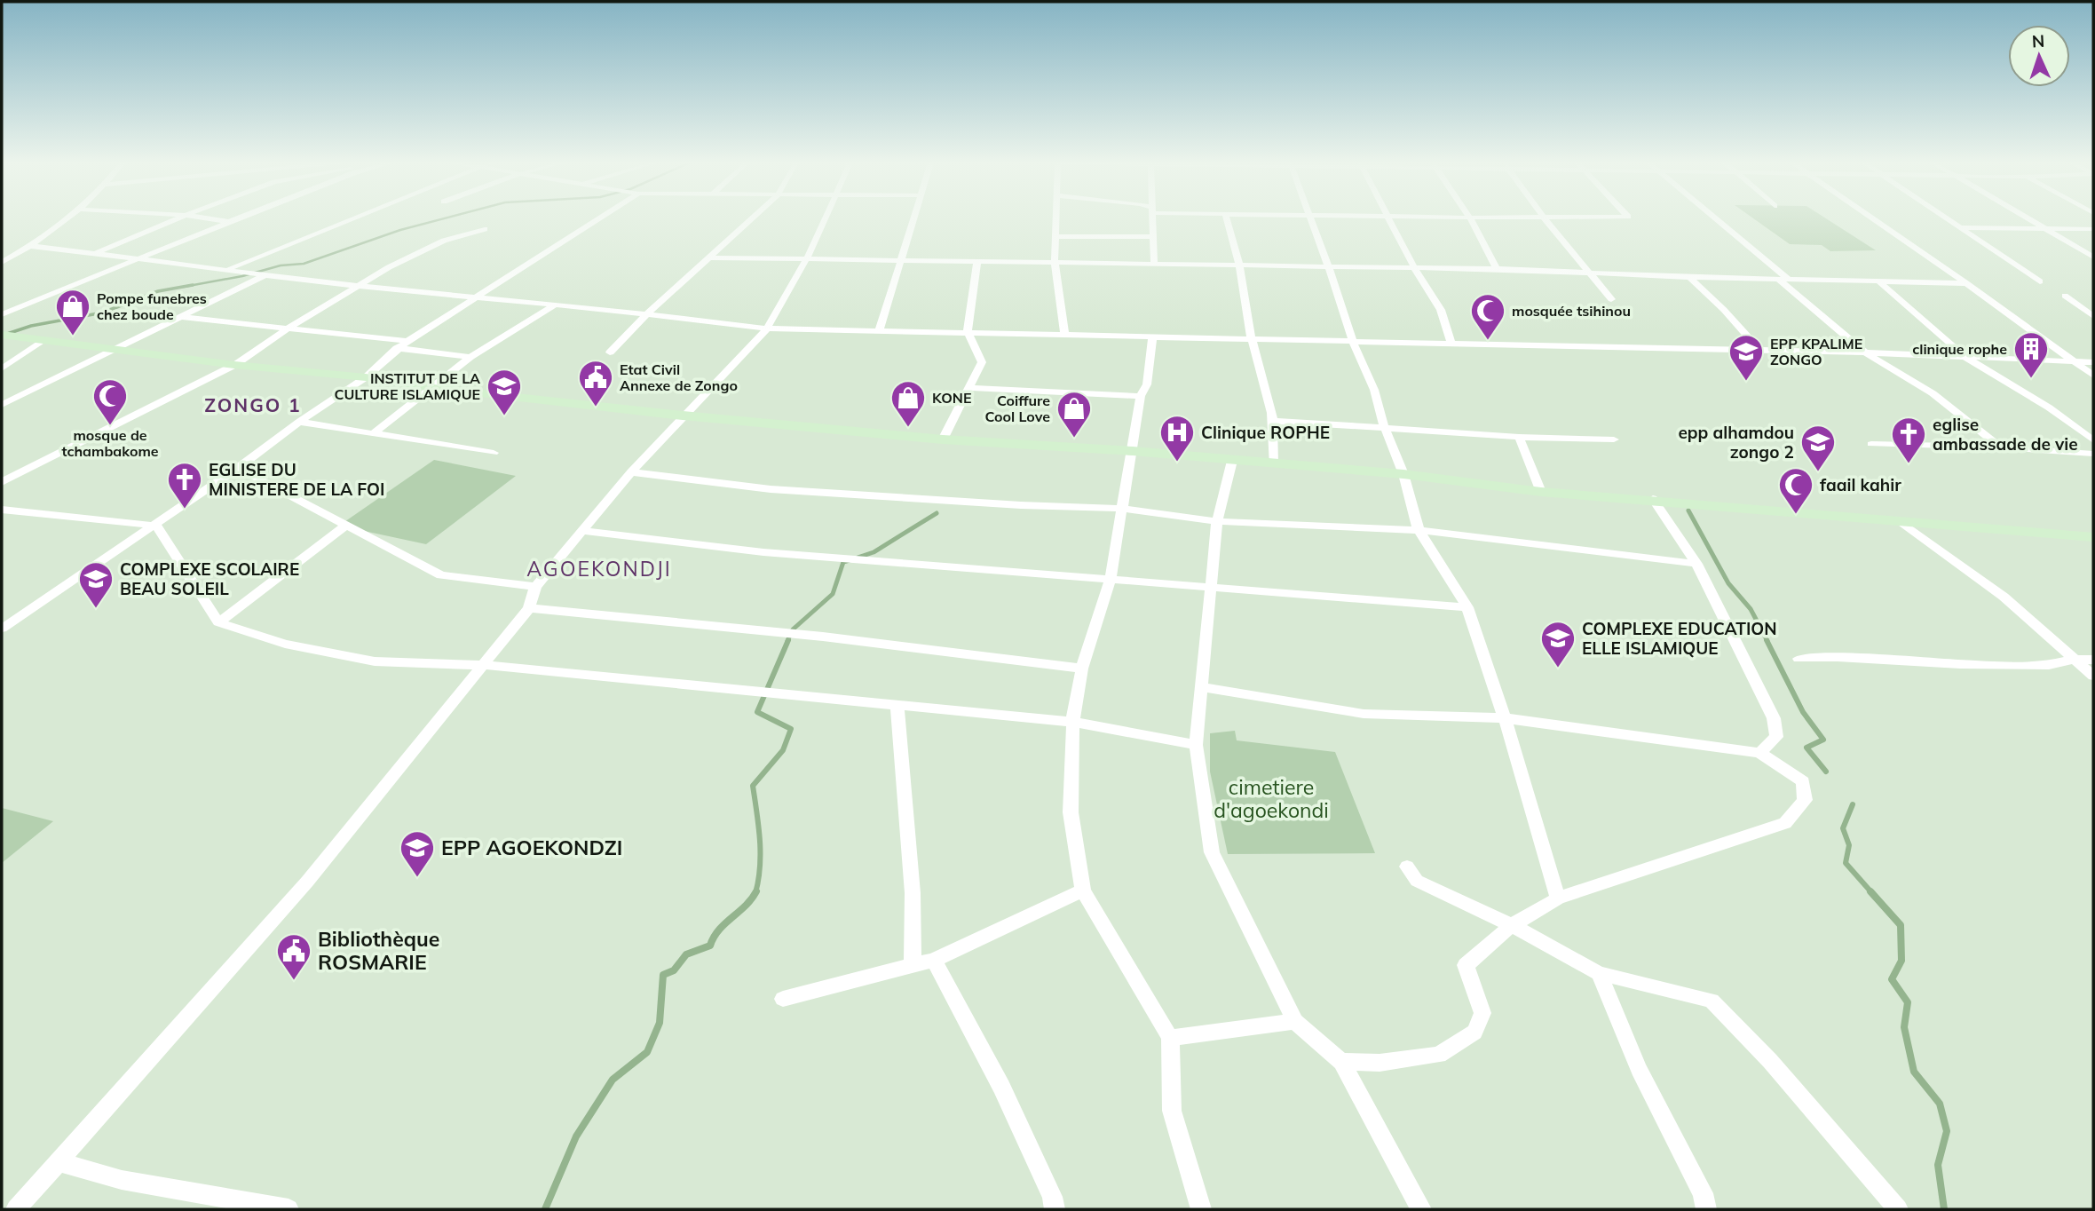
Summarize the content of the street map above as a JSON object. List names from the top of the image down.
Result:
{
  "districts": ["ZONGO 1", "AGOEKONDJI"],
  "parks": ["cimetiere d'agoekondi"],
  "places": {
    "shop": ["Pompe funebres chez boude", "KONE", "Coiffure Cool Love"],
    "mosque": ["mosquée tsihinou", "mosque de tchambakome", "faail kahir"],
    "building": ["clinique rophe"],
    "school or university": [
      "EPP KPALIME ZONGO",
      "INSTITUT DE LA CULTURE ISLAMIQUE",
      "epp alhamdou zongo 2",
      "COMPLEXE SCOLAIRE BEAU SOLEIL",
      "COMPLEXE EDUCATION ELLE ISLAMIQUE",
      "EPP AGOEKONDZI"
    ],
    "public building": ["Etat Civil Annexe de Zongo", "Bibliothèque ROSMARIE"],
    "hospital": ["Clinique ROPHE"],
    "church": ["eglise ambassade de vie", "EGLISE DU MINISTERE DE LA FOI"]
  },
  "north": "top"
}
